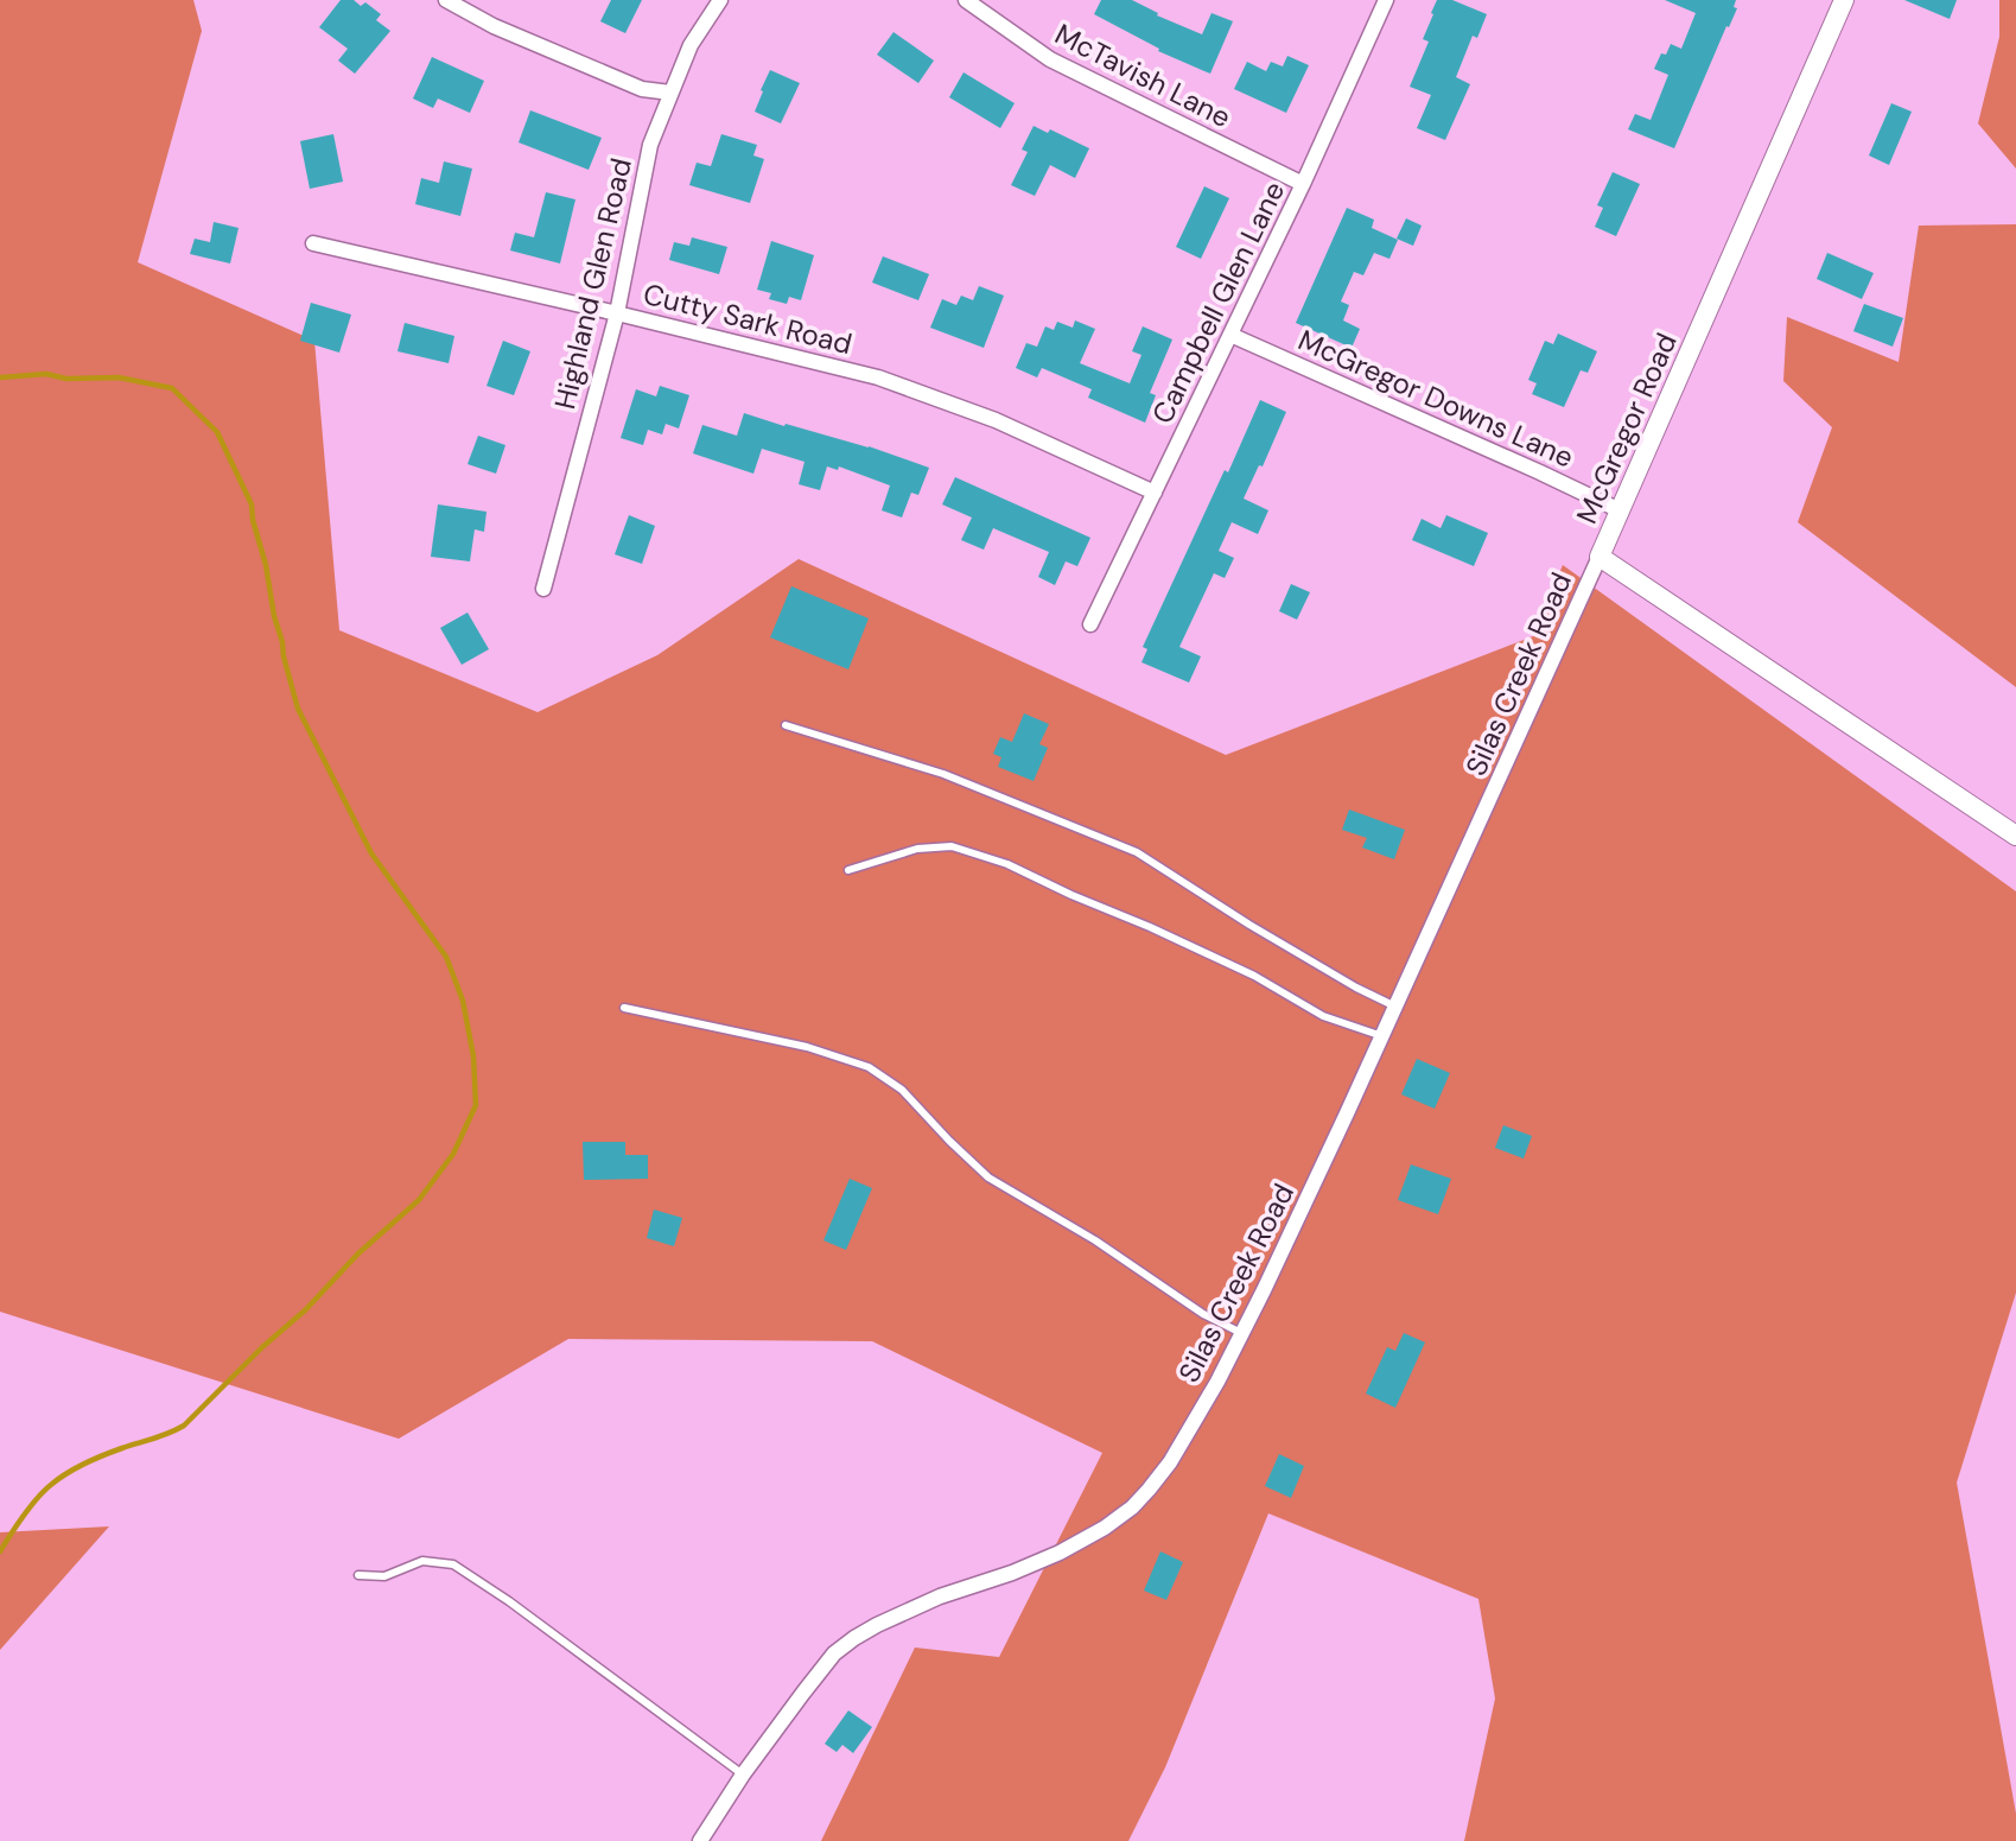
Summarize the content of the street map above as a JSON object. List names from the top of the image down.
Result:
{
  "streets": {
    "street": [
      "McTavish Lane",
      "Highland Glen Road",
      "Campbell Glen Lane",
      "Cutty Sark Road",
      "McGregor Downs Lane",
      "McGregor Road",
      "Silas Creek Road"
    ]
  },
  "crossings": [
    ["McTavish Lane", "Campbell Glen Lane"],
    ["Highland Glen Road", "Cutty Sark Road"],
    ["Campbell Glen Lane", "Cutty Sark Road"],
    ["Campbell Glen Lane", "McGregor Downs Lane"],
    ["McGregor Downs Lane", "McGregor Road"],
    ["McGregor Road", "Silas Creek Road"]
  ]
}
